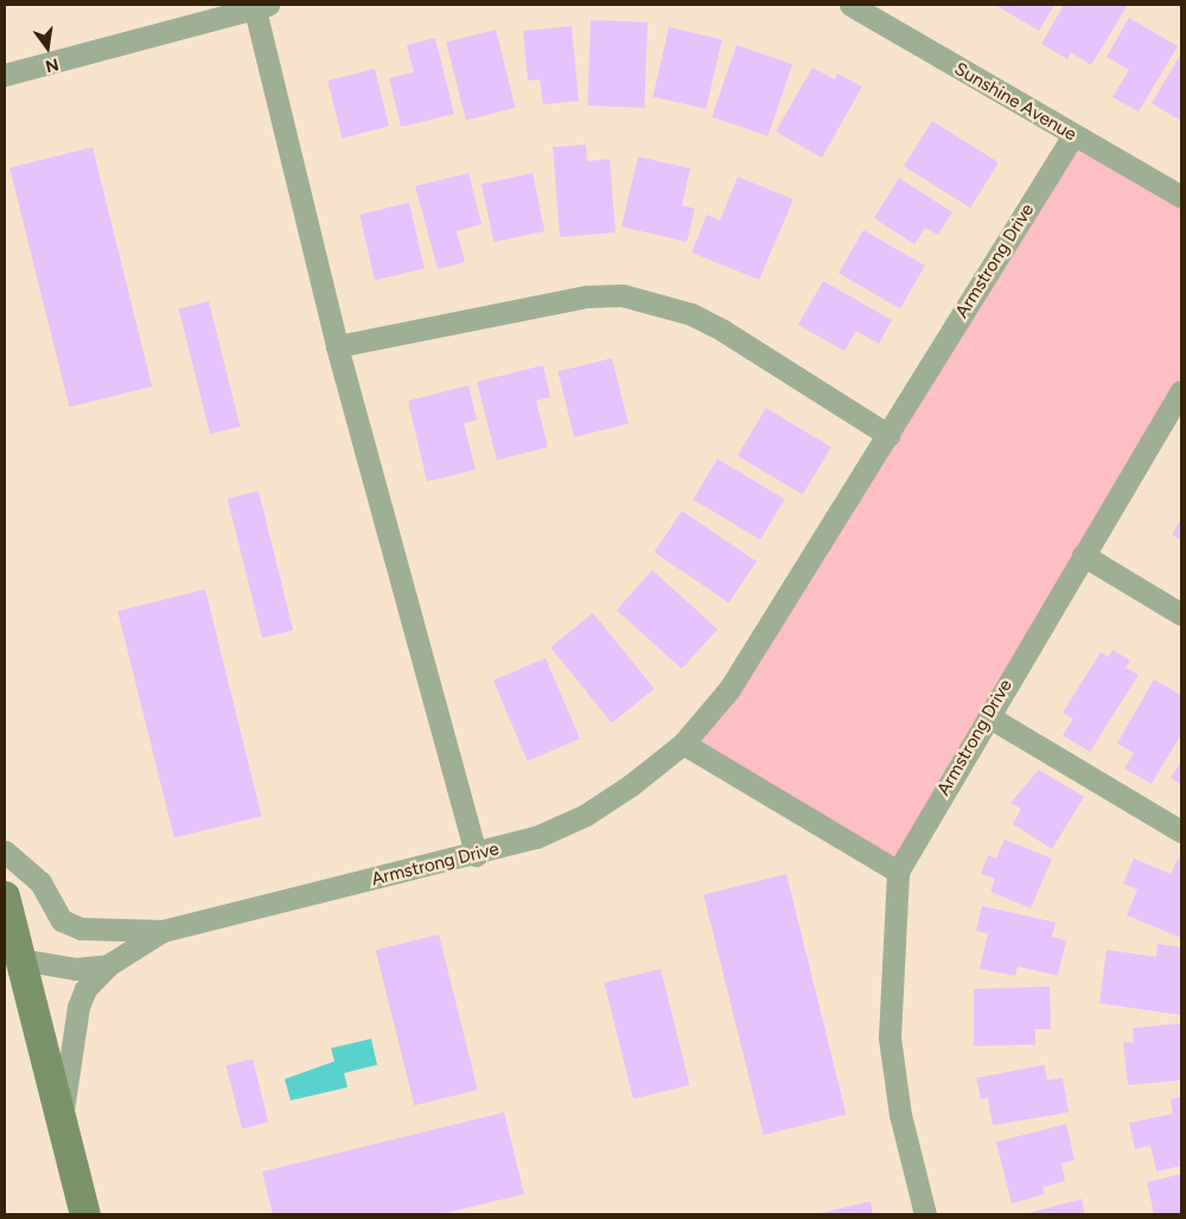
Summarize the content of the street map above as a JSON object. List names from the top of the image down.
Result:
{
  "streets": {
    "street": ["Sunshine Avenue", "Armstrong Drive"]
  },
  "crossings": [
    ["Sunshine Avenue", "Armstrong Drive"]
  ],
  "north": "bottom"
}
